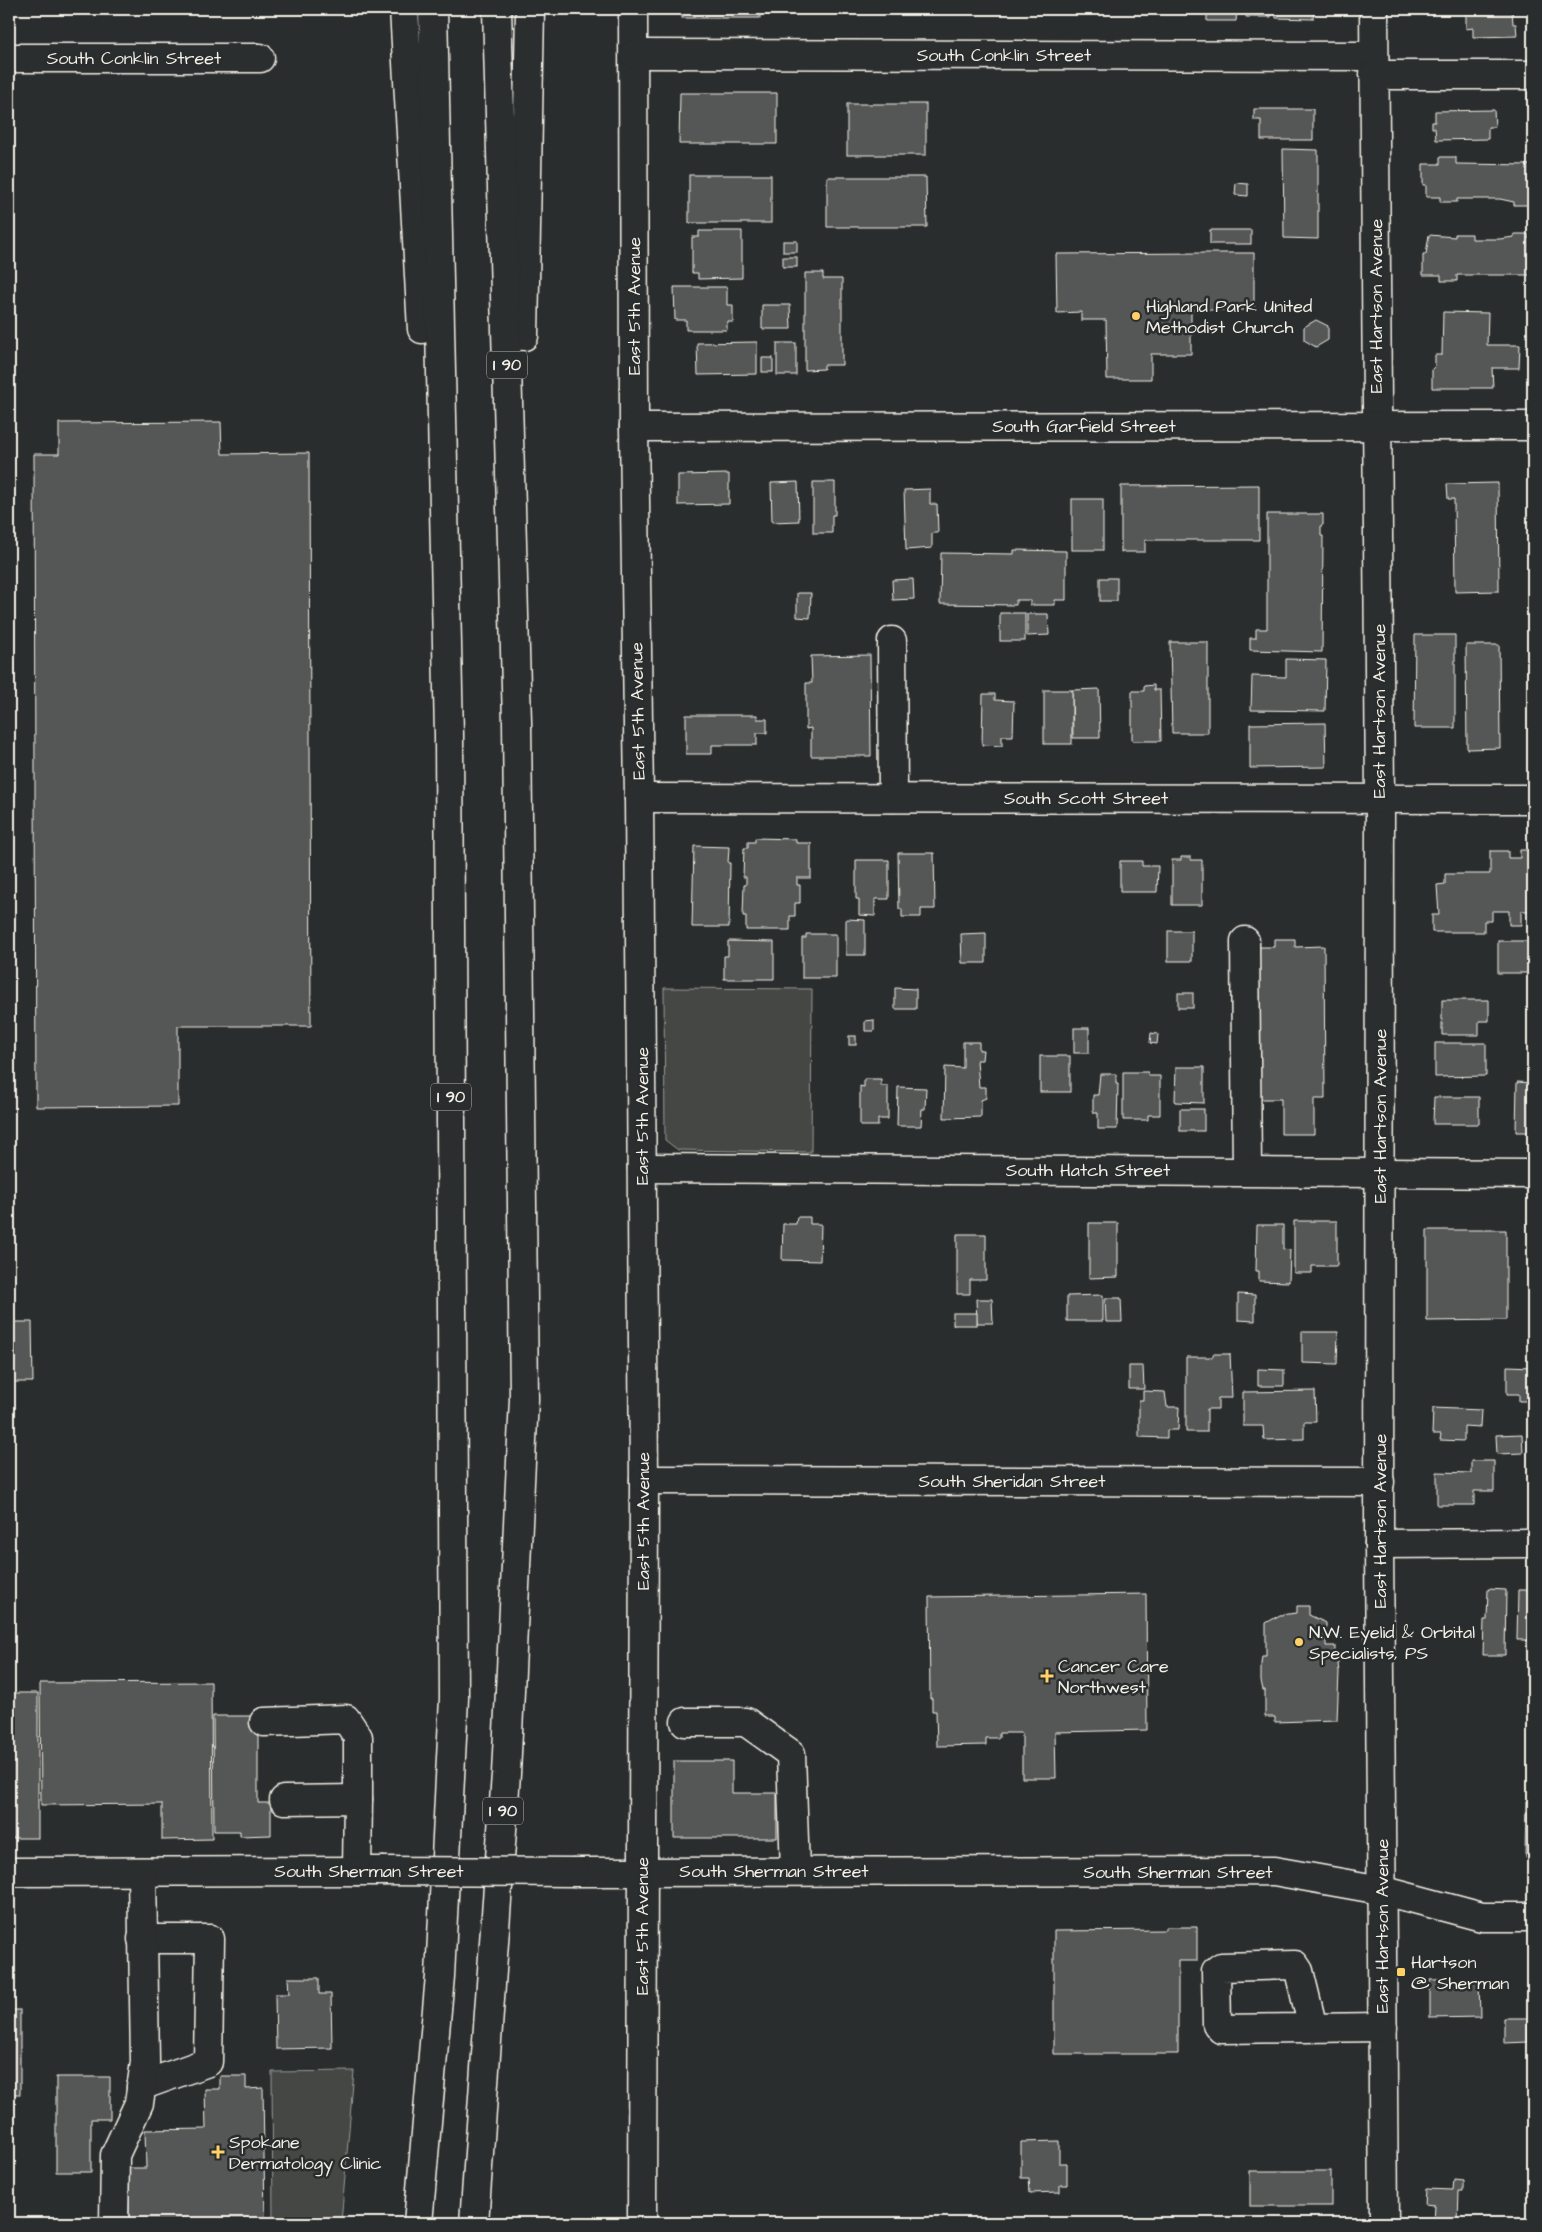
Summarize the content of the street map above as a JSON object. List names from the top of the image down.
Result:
{
  "streets": {
    "main road": [
      "South Conklin Street",
      "East 5th Avenue",
      "East Hartson Avenue",
      "I 90",
      "South Garfield Street",
      "South Scott Street",
      "South Hatch Street",
      "South Sheridan Street",
      "South Sherman Street"
    ]
  },
  "crossings": [
    ["South Conklin Street", "East 5th Avenue"],
    ["South Conklin Street", "East Hartson Avenue"],
    ["East 5th Avenue", "South Garfield Street"],
    ["East 5th Avenue", "South Scott Street"],
    ["East 5th Avenue", "South Hatch Street"],
    ["East 5th Avenue", "South Sheridan Street"],
    ["East 5th Avenue", "South Sherman Street"],
    ["East Hartson Avenue", "South Garfield Street"],
    ["East Hartson Avenue", "South Scott Street"],
    ["East Hartson Avenue", "South Hatch Street"],
    ["East Hartson Avenue", "South Sheridan Street"],
    ["East Hartson Avenue", "South Sherman Street"]
  ],
  "places": {
    "other": ["Highland Park United Methodist Church", "N.W. Eyelid & Orbital Specialists, PS"],
    "health": ["Cancer Care Northwest", "Spokane Dermatology Clinic"],
    "transit": ["Hartson @ Sherman"]
  }
}
